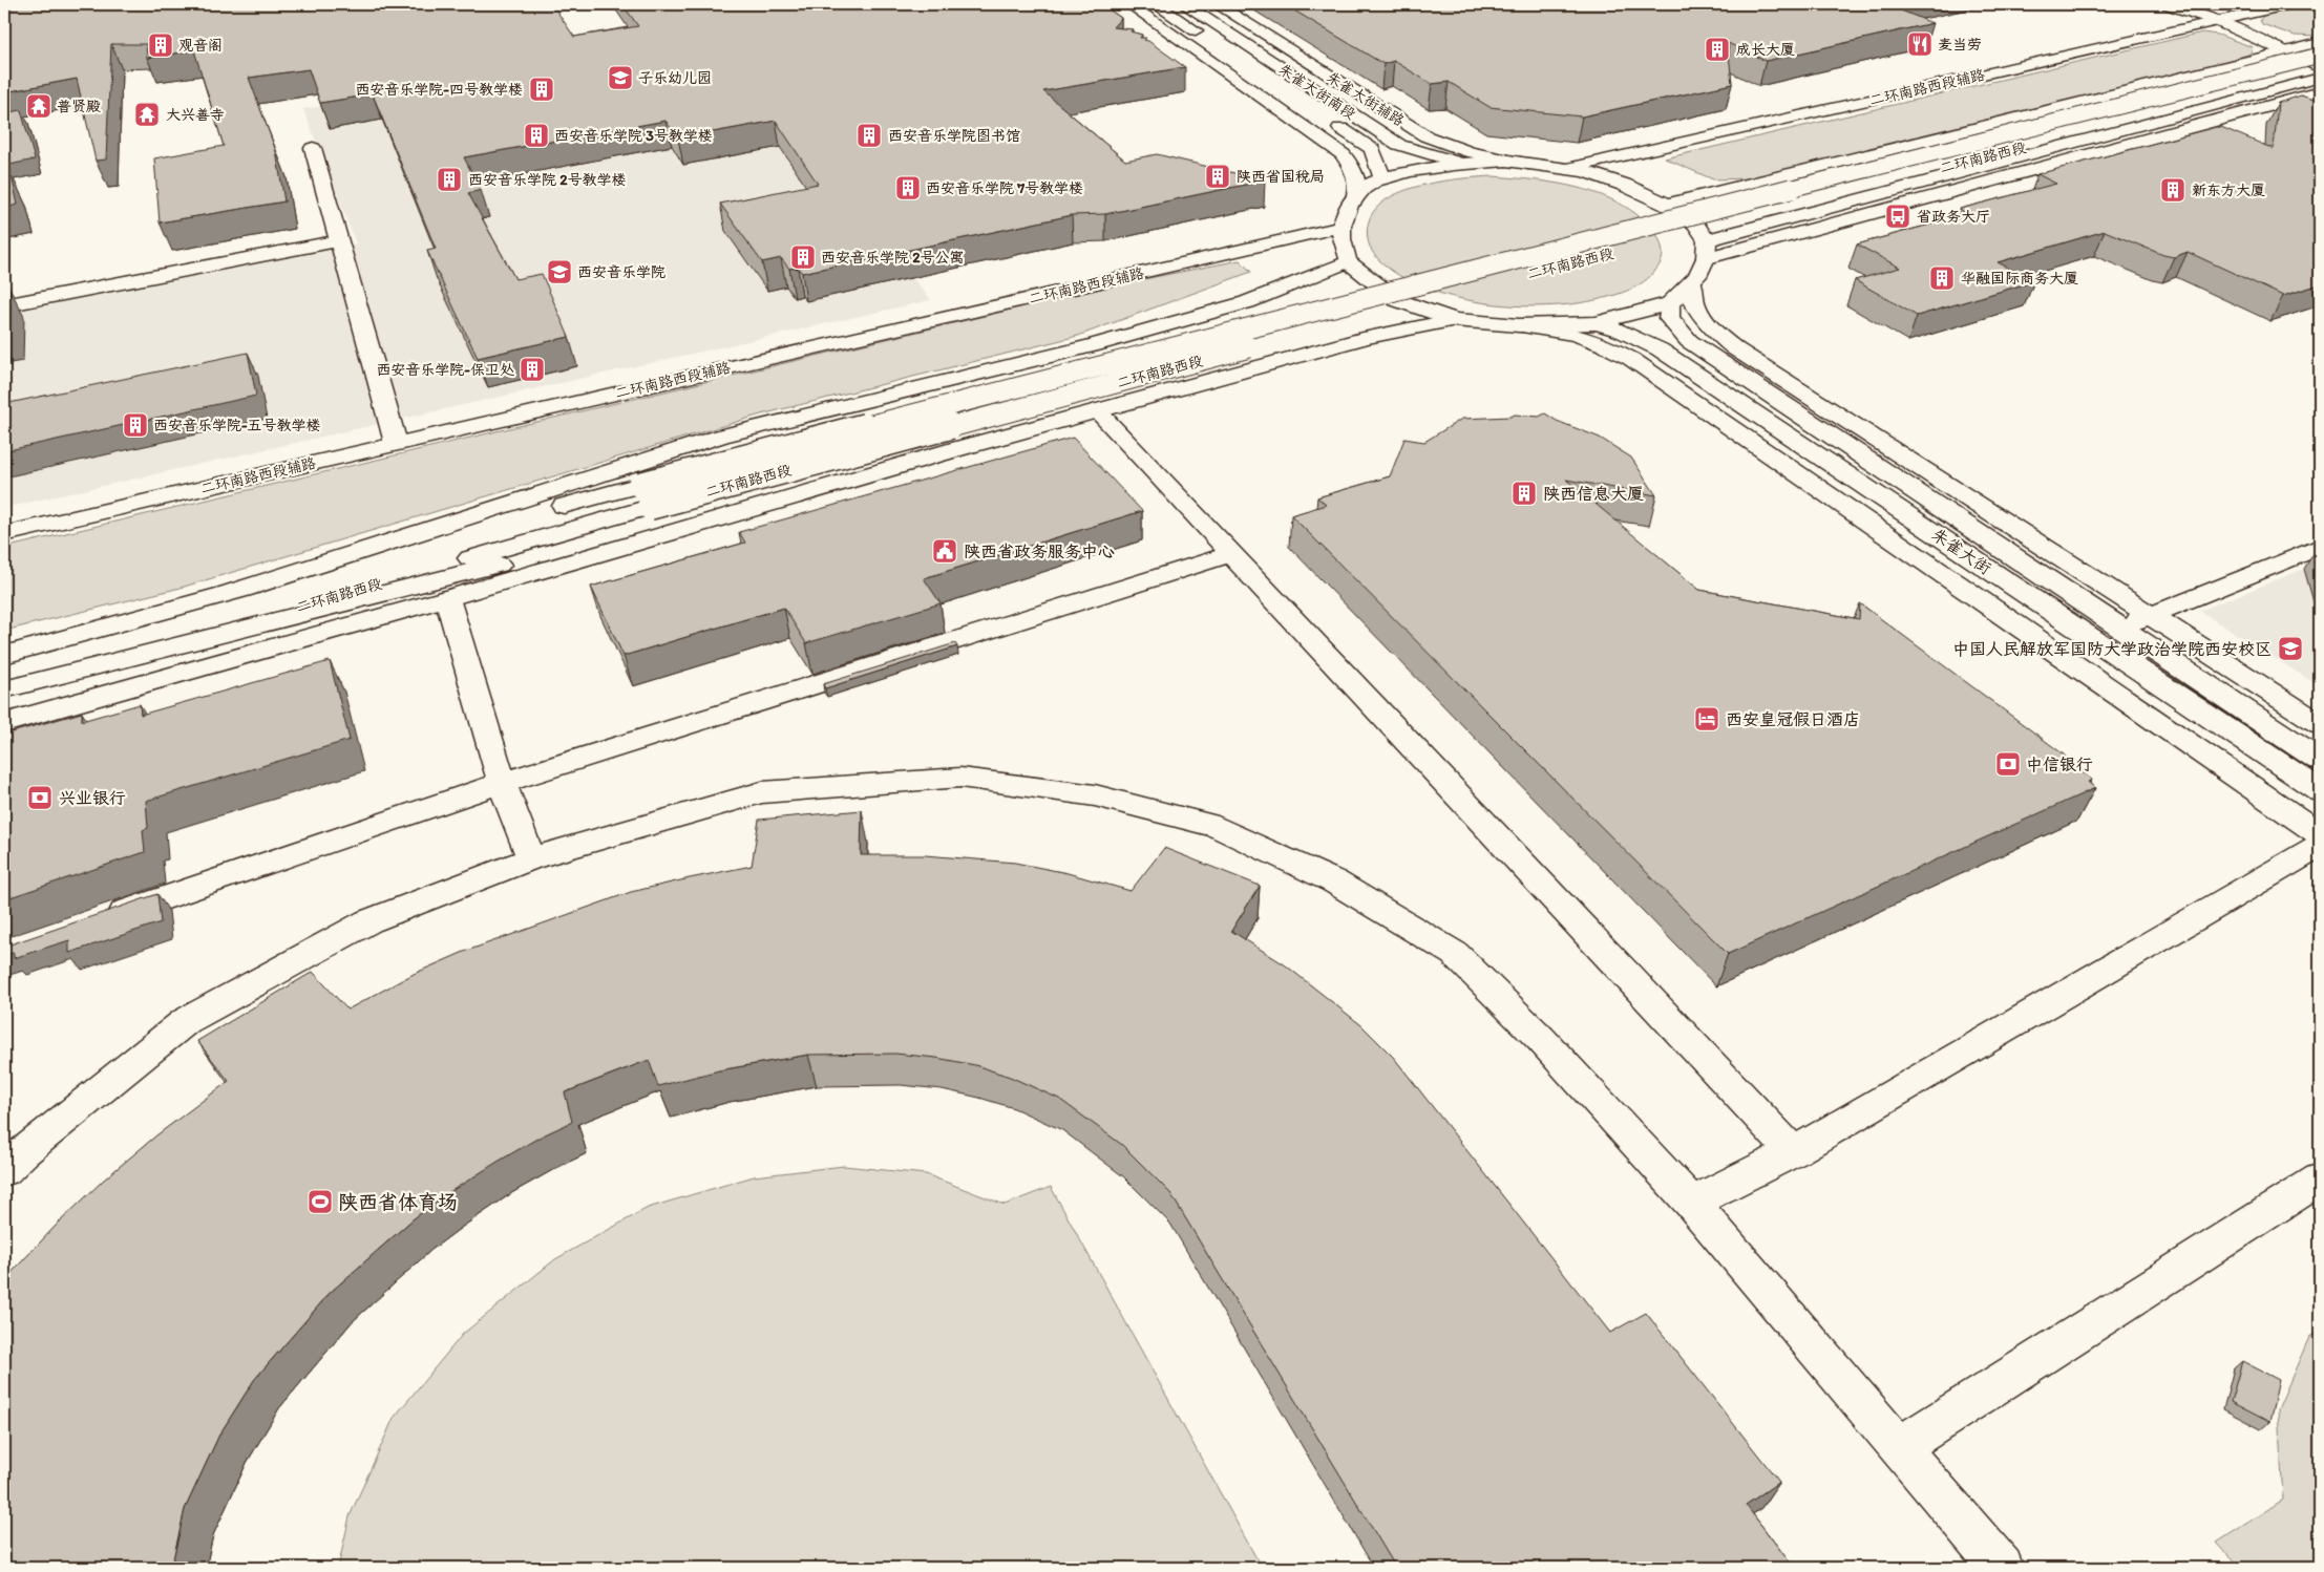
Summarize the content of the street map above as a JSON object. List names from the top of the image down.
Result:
{
  "streets": {
    "main road": [
      "二环南路西段辅路",
      "朱雀大街南段",
      "朱雀大街辅路",
      "二环南路西段",
      "朱雀大街"
    ]
  },
  "places": {
    "restaurant": ["麦当劳"],
    "building": [
      "观音阁",
      "成长大厦",
      "西安音乐学院-四号教学楼",
      "西安音乐学院 3号教学楼",
      "西安音乐学院图书馆",
      "陕西省国税局",
      "西安音乐学院 2号教学楼",
      "西安音乐学院 7号教学楼",
      "新东方大厦",
      "西安音乐学院 2号公寓",
      "华融国际商务大厦",
      "西安音乐学院-保卫处",
      "西安音乐学院-五号教学楼",
      "陕西信息大厦"
    ],
    "school or university": ["子乐幼儿园", "西安音乐学院", "中国人民解放军国防大学政治学院西安校区"],
    "temple": ["普贤殿", "大兴善寺"],
    "bus stop": ["省政务大厅"],
    "public building": ["陕西省政务服务中心"],
    "hotel": ["西安皇冠假日酒店"],
    "bank": ["中信银行", "兴业银行"],
    "sports": ["陕西省体育场"]
  }
}
